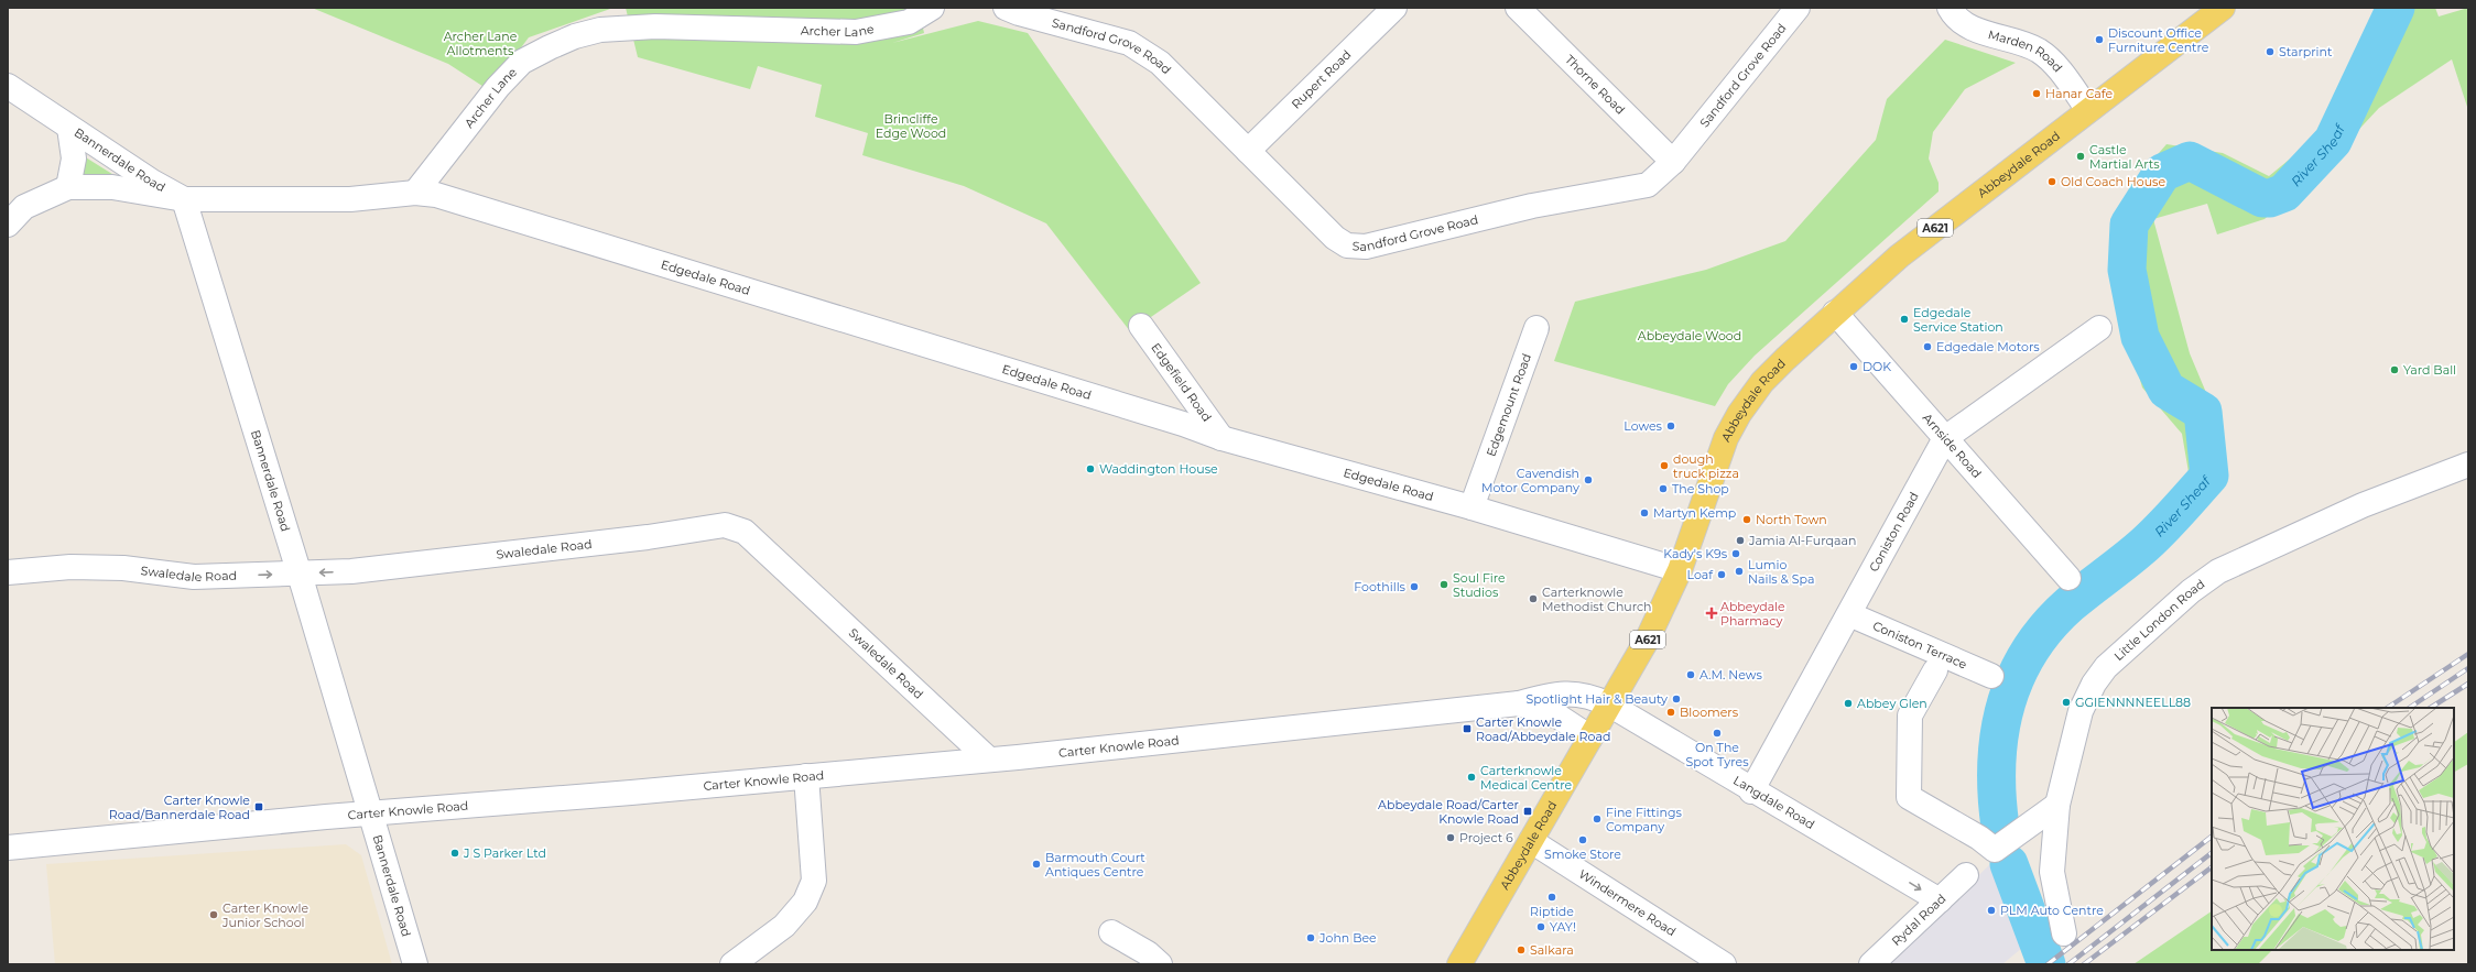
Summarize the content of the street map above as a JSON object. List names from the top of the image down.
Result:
{
  "streets": {
    "main road": ["Abbeydale Road", "A621"],
    "street": [
      "Archer Lane",
      "Sandford Grove Road",
      "Marden Road",
      "Rupert Road",
      "Thorne Road",
      "Bannerdale Road",
      "Edgedale Road",
      "Edgefield Road",
      "Edgemount Road",
      "Arnside Road",
      "Coniston Road",
      "Swaledale Road",
      "Little London Road",
      "Coniston Terrace",
      "Carter Knowle Road",
      "Langdale Road",
      "Windermere Road",
      "Rydal Road"
    ]
  },
  "crossings": [
    ["Archer Lane", "Edgedale Road"],
    ["Sandford Grove Road", "Rupert Road"],
    ["Sandford Grove Road", "Thorne Road"],
    ["Marden Road", "Abbeydale Road"],
    ["Bannerdale Road", "Swaledale Road"],
    ["Bannerdale Road", "Carter Knowle Road"],
    ["Abbeydale Road", "Edgedale Road"],
    ["Abbeydale Road", "Arnside Road"],
    ["Abbeydale Road", "Carter Knowle Road"],
    ["Abbeydale Road", "Langdale Road"],
    ["Abbeydale Road", "Windermere Road"],
    ["Edgedale Road", "Edgefield Road"],
    ["Edgedale Road", "Edgemount Road"],
    ["Arnside Road", "Coniston Road"],
    ["Coniston Road", "Coniston Terrace"],
    ["Coniston Road", "Langdale Road"],
    ["Swaledale Road", "Carter Knowle Road"],
    ["Carter Knowle Road", "Langdale Road"],
    ["Langdale Road", "Rydal Road"]
  ],
  "one_way": ["Langdale Road"],
  "water": ["River Sheaf"],
  "parks": ["Archer Lane Allotments", "Brincliffe Edge Wood", "Abbeydale Wood"],
  "places": {
    "other": [
      "Discount Office Furniture Centre",
      "Starprint",
      "Hanar Cafe",
      "Castle Martial Arts",
      "Old Coach House",
      "Edgedale Service Station",
      "Edgedale Motors",
      "DOK",
      "Yard Ball",
      "Lowes",
      "dough truck pizza",
      "Waddington House",
      "Cavendish Motor Company",
      "The Shop",
      "Martyn Kemp",
      "North Town",
      "Jamia Al-Furqaan",
      "Kady's K9s",
      "Lumio Nails & Spa",
      "Loaf",
      "Soul Fire Studios",
      "Foothills",
      "Carterknowle Methodist Church",
      "A.M. News",
      "Spotlight Hair & Beauty",
      "GGIENNNNEELL88",
      "Abbey Glen",
      "Bloomers",
      "On The Spot Tyres",
      "Carterknowle Medical Centre",
      "Fine Fittings Company",
      "Project 6",
      "Smoke Store",
      "J S Parker Ltd",
      "Barmouth Court Antiques Centre",
      "Riptide",
      "PLM Auto Centre",
      "Carter Knowle Junior School",
      "YAY!",
      "John Bee",
      "Salkara"
    ],
    "health": ["Abbeydale Pharmacy"],
    "transit": ["Carter Knowle Road/Abbeydale Road", "Carter Knowle Road/Bannerdale Road", "Abbeydale Road/Carter Knowle Road"]
  }
}
